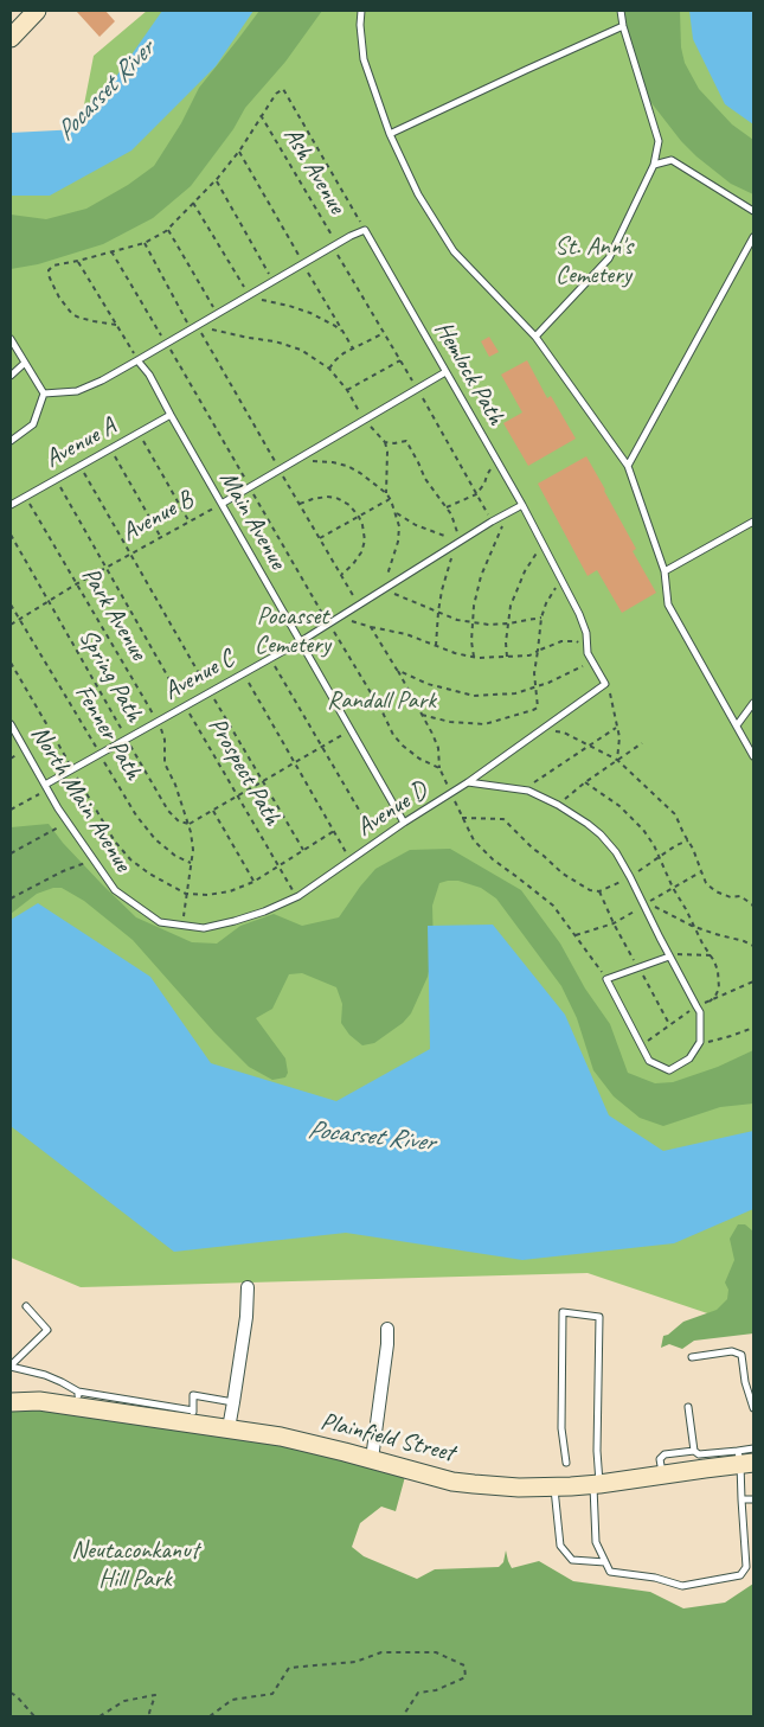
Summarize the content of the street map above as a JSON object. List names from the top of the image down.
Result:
{
  "streets": {
    "main road": ["Plainfield Street"],
    "lane": [
      "Hemlock Path",
      "Avenue A",
      "Avenue B",
      "Main Avenue",
      "Avenue C",
      "North Main Avenue",
      "Avenue D"
    ],
    "path": [
      "Ash Avenue",
      "Park Avenue",
      "Spring Path",
      "Fenner Path",
      "Prospect Path"
    ]
  },
  "crossings": [
    ["Hemlock Path", "Avenue B"],
    ["Hemlock Path", "Avenue C"],
    ["Hemlock Path", "Avenue D"],
    ["Avenue A", "Main Avenue"],
    ["Avenue A", "Park Avenue"],
    ["Avenue A", "Prospect Path"],
    ["Avenue B", "Main Avenue"],
    ["Avenue B", "Park Avenue"],
    ["Avenue B", "Spring Path"],
    ["Avenue B", "Fenner Path"],
    ["Avenue B", "Prospect Path"],
    ["Main Avenue", "Avenue C"],
    ["Main Avenue", "Avenue D"],
    ["Park Avenue", "Spring Path"],
    ["Park Avenue", "Avenue C"],
    ["Park Avenue", "Fenner Path"],
    ["Park Avenue", "North Main Avenue"],
    ["Park Avenue", "Avenue D"],
    ["Spring Path", "Avenue C"],
    ["Avenue C", "Fenner Path"],
    ["Avenue C", "Prospect Path"],
    ["Avenue C", "North Main Avenue"],
    ["Prospect Path", "Avenue D"],
    ["North Main Avenue", "Avenue D"]
  ],
  "water": ["Pocasset River"],
  "parks": [
    "St. Ann's Cemetery",
    "Pocasset Cemetery",
    "Randall Park",
    "Neutaconkanut Hill Park"
  ]
}
